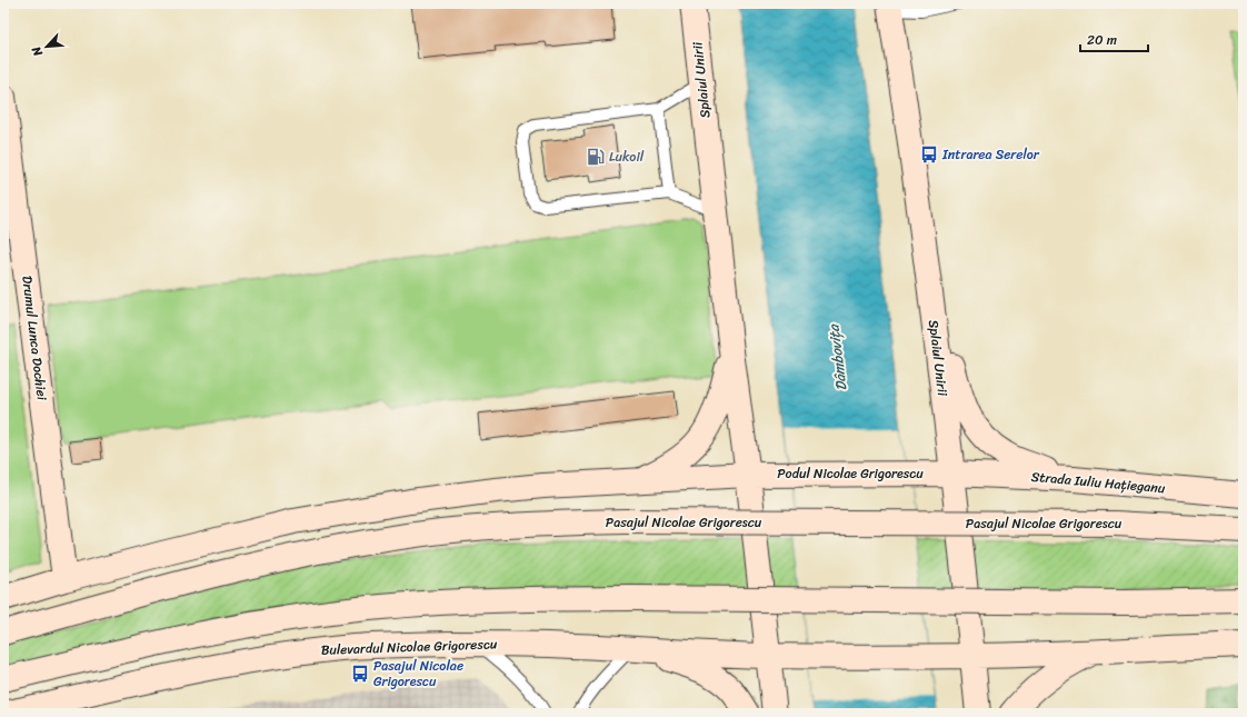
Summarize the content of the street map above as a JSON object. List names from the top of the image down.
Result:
{
  "streets": {
    "main road": [
      "Splaiul Unirii",
      "Drumul Lunca Dochiei",
      "Podul Nicolae Grigorescu",
      "Strada Iuliu Hațieganu",
      "Pasajul Nicolae Grigorescu",
      "Bulevardul Nicolae Grigorescu"
    ]
  },
  "crossings": [
    ["Splaiul Unirii", "Podul Nicolae Grigorescu"],
    ["Splaiul Unirii", "Strada Iuliu Hațieganu"],
    ["Splaiul Unirii", "Bulevardul Nicolae Grigorescu"],
    ["Podul Nicolae Grigorescu", "Strada Iuliu Hațieganu"]
  ],
  "water": ["Dâmbovița"],
  "places": {
    "bus stop": ["Intrarea Serelor", "Pasajul Nicolae Grigorescu"],
    "fuel station": ["Lukoil"]
  },
  "scale_bar": "20 m",
  "north": "bottom left"
}
